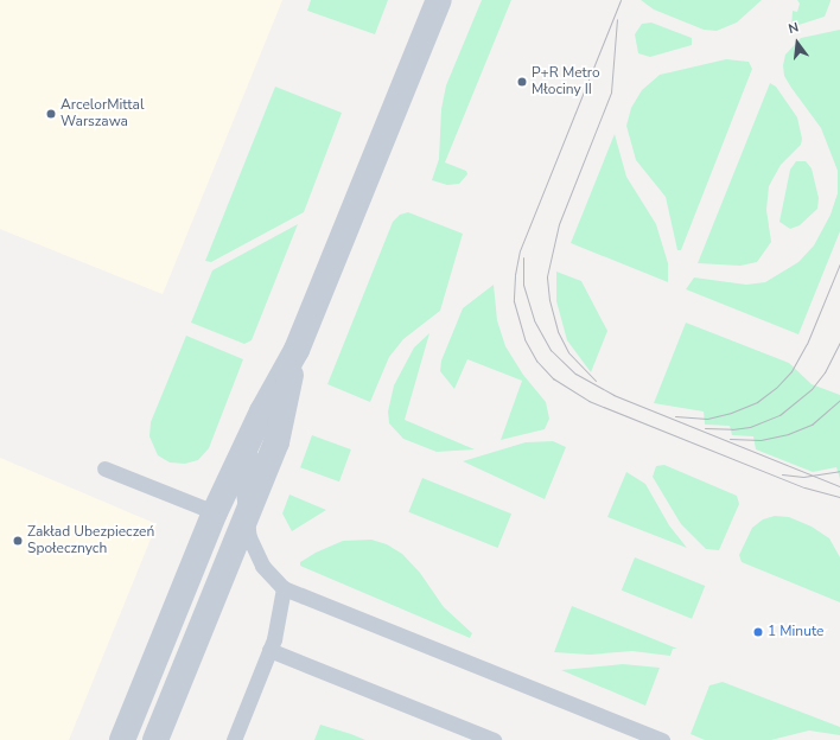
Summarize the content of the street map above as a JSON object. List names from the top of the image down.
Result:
{
  "places": [
    "P+R Metro Młociny II",
    "ArcelorMittal Warszawa",
    "Zakład Ubezpieczeń Społecznych",
    "1 Minute"
  ],
  "north": "top"
}
